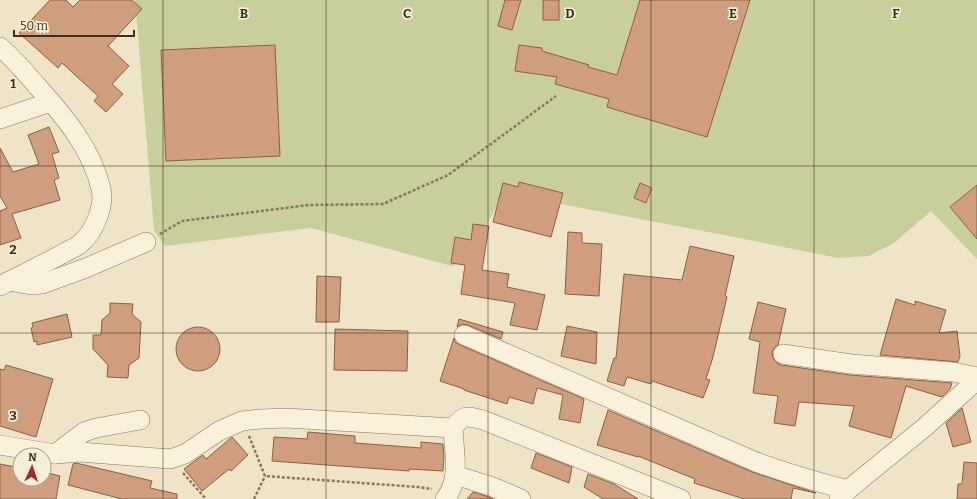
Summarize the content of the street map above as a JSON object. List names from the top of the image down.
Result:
{
  "scale_bar": "50 m",
  "north": "top",
  "grid": {
    "columns": [
      "B",
      "C",
      "D",
      "E",
      "F"
    ],
    "rows": ["1", "2", "3"]
  }
}
